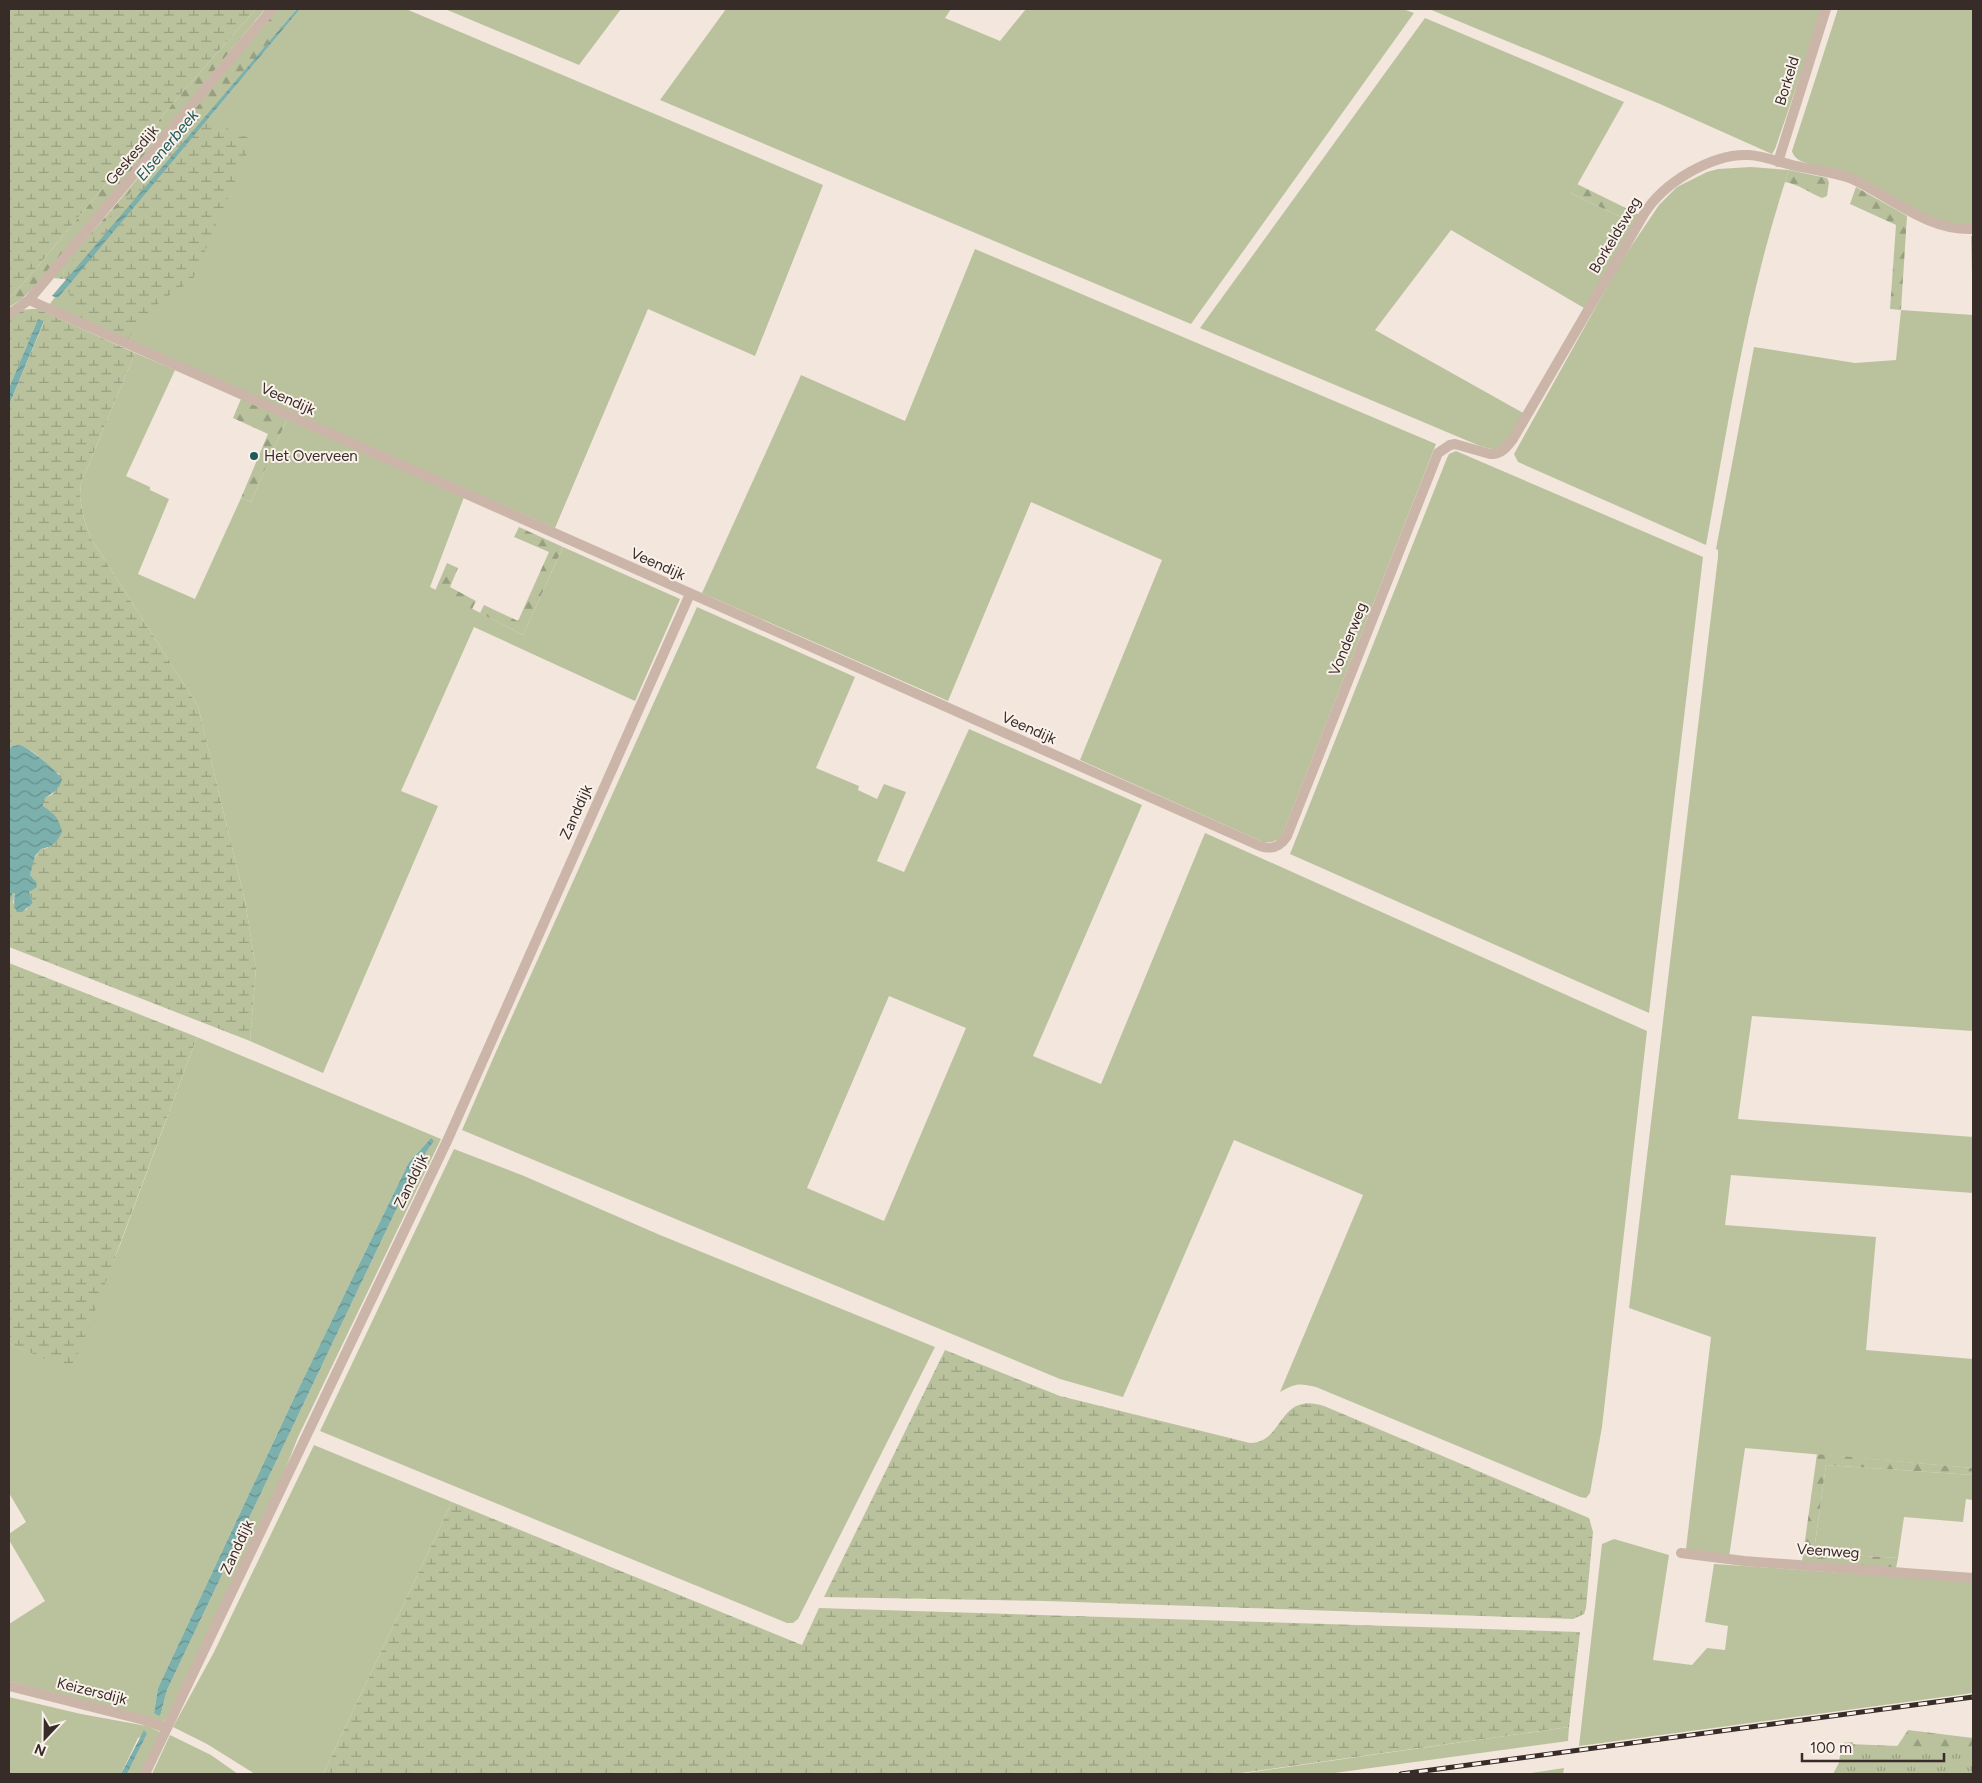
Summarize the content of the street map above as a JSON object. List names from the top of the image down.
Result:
{
  "streets": {
    "street": [
      "Borkeld",
      "Geskesdijk",
      "Borkeldsweg",
      "Veendijk",
      "Vonderweg",
      "Zanddijk",
      "Veenweg",
      "Keizersdijk"
    ]
  },
  "crossings": [
    ["Borkeld", "Borkeldsweg"],
    ["Geskesdijk", "Veendijk"],
    ["Borkeldsweg", "Vonderweg"],
    ["Veendijk", "Vonderweg"],
    ["Veendijk", "Zanddijk"],
    ["Zanddijk", "Keizersdijk"]
  ],
  "water": ["Elsenerbeek"],
  "places": ["Het Overveen"],
  "scale_bar": "100 m",
  "north": "bottom"
}
